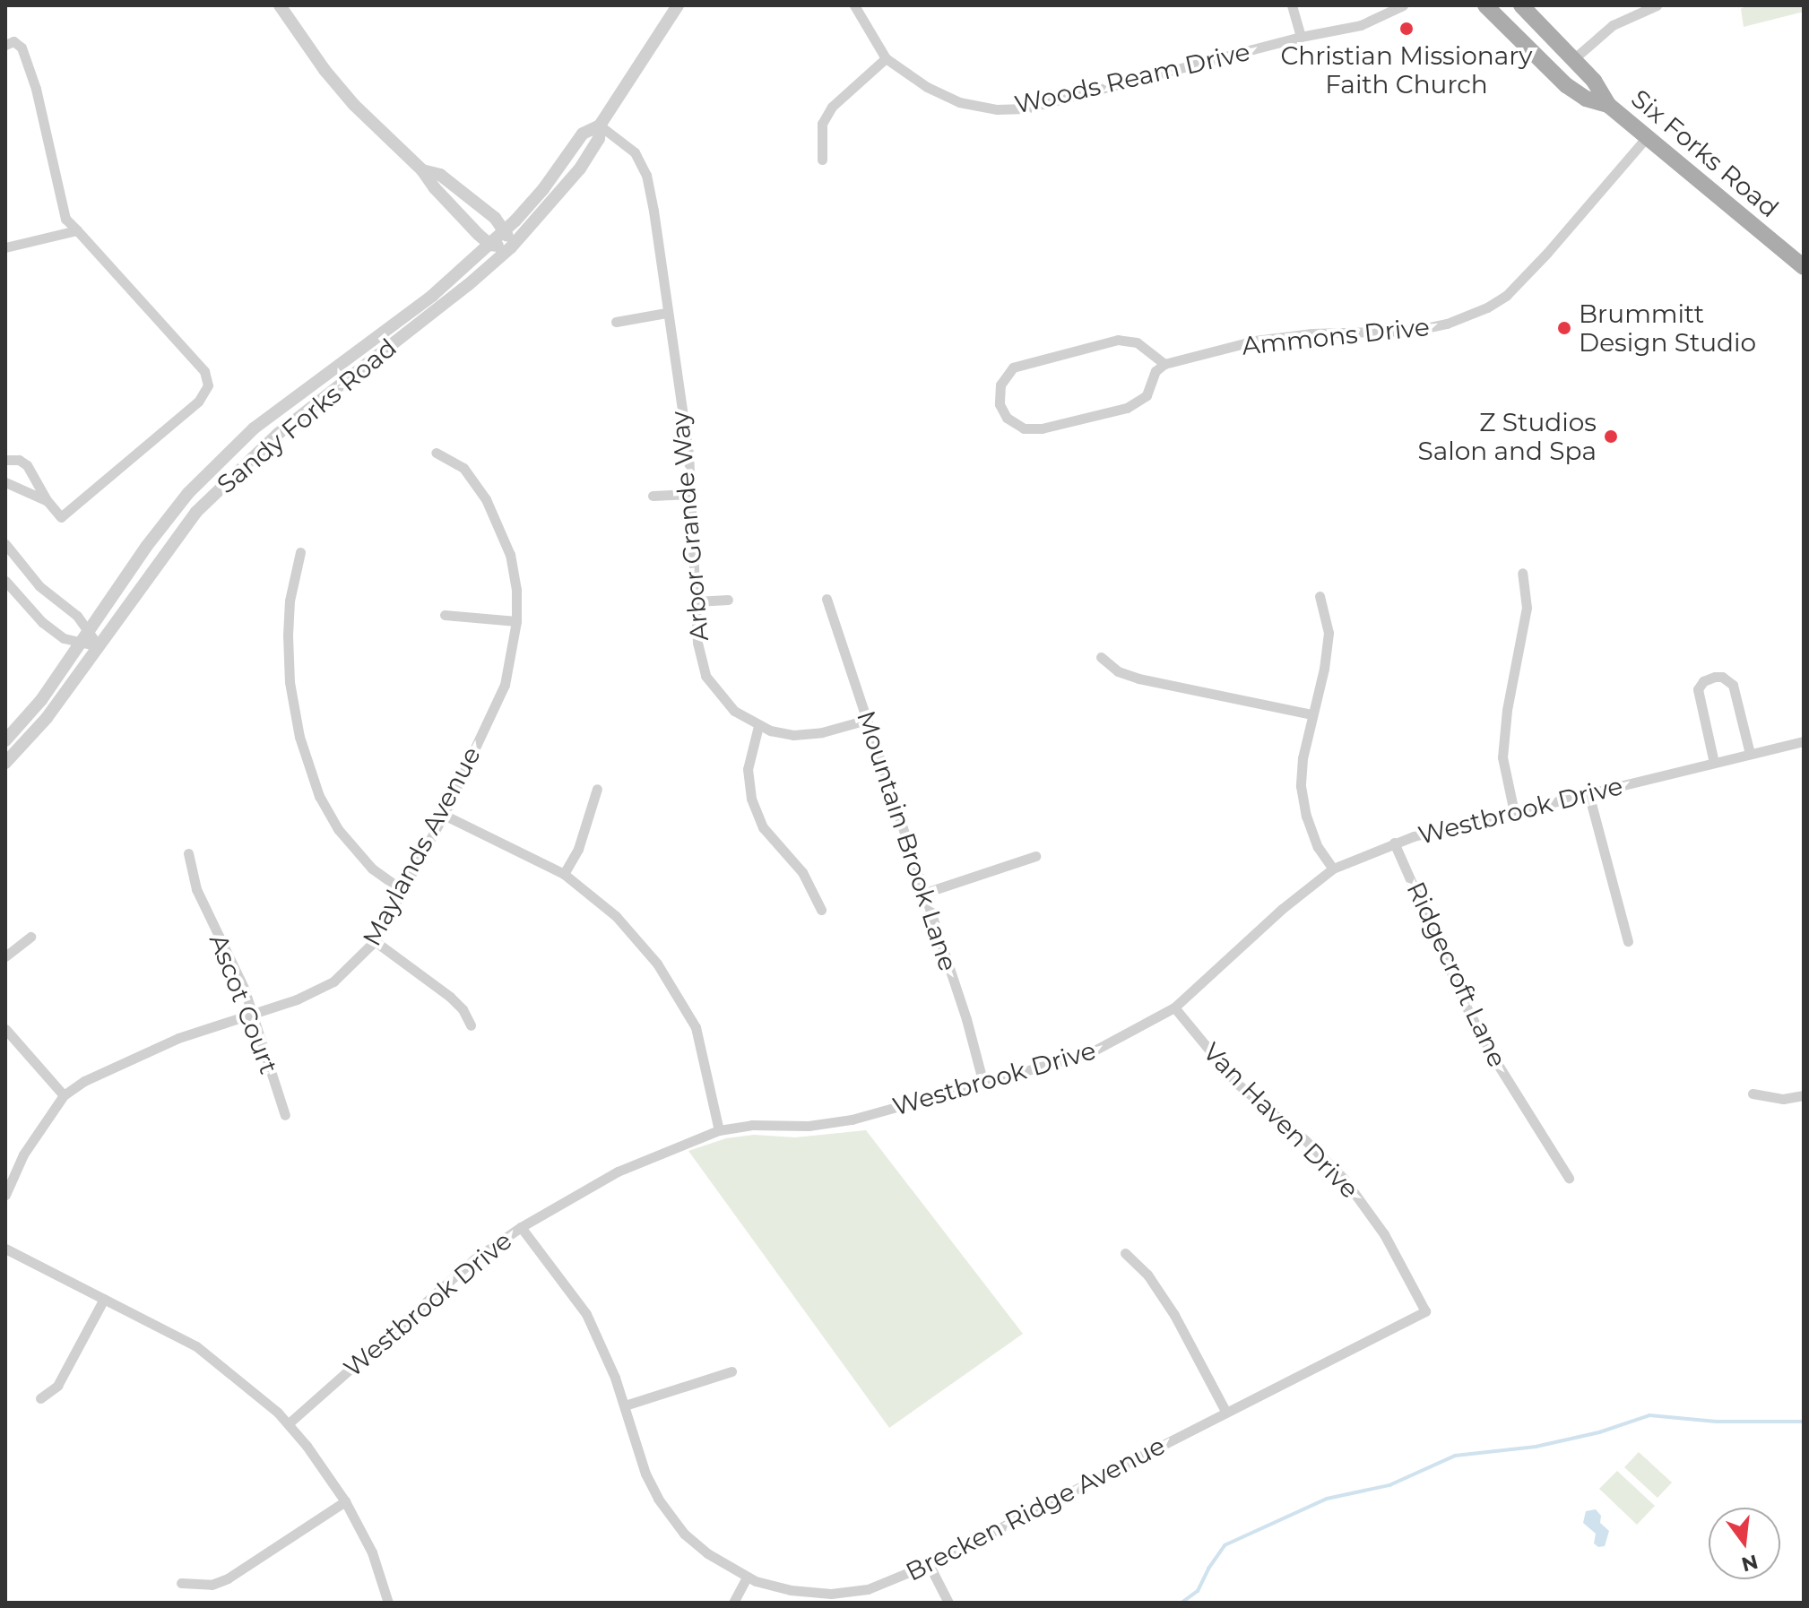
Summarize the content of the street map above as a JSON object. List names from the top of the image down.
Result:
{
  "streets": {
    "main road": ["Six Forks Road"],
    "street": [
      "Woods Ream Drive",
      "Ammons Drive",
      "Sandy Forks Road",
      "Arbor Grande Way",
      "Westbrook Drive",
      "Mountain Brook Lane",
      "Maylands Avenue",
      "Ridgecroft Lane",
      "Ascot Court",
      "Van Haven Drive",
      "Brecken Ridge Avenue"
    ]
  },
  "crossings": [
    ["Six Forks Road", "Ammons Drive"],
    ["Sandy Forks Road", "Arbor Grande Way"],
    ["Arbor Grande Way", "Mountain Brook Lane"],
    ["Westbrook Drive", "Mountain Brook Lane"],
    ["Westbrook Drive", "Ridgecroft Lane"],
    ["Westbrook Drive", "Van Haven Drive"],
    ["Westbrook Drive", "Brecken Ridge Avenue"],
    ["Maylands Avenue", "Ascot Court"],
    ["Van Haven Drive", "Brecken Ridge Avenue"]
  ],
  "places": ["Christian Missionary Faith Church", "Brummitt Design Studio", "Z Studios Salon and Spa"],
  "north": "bottom"
}
